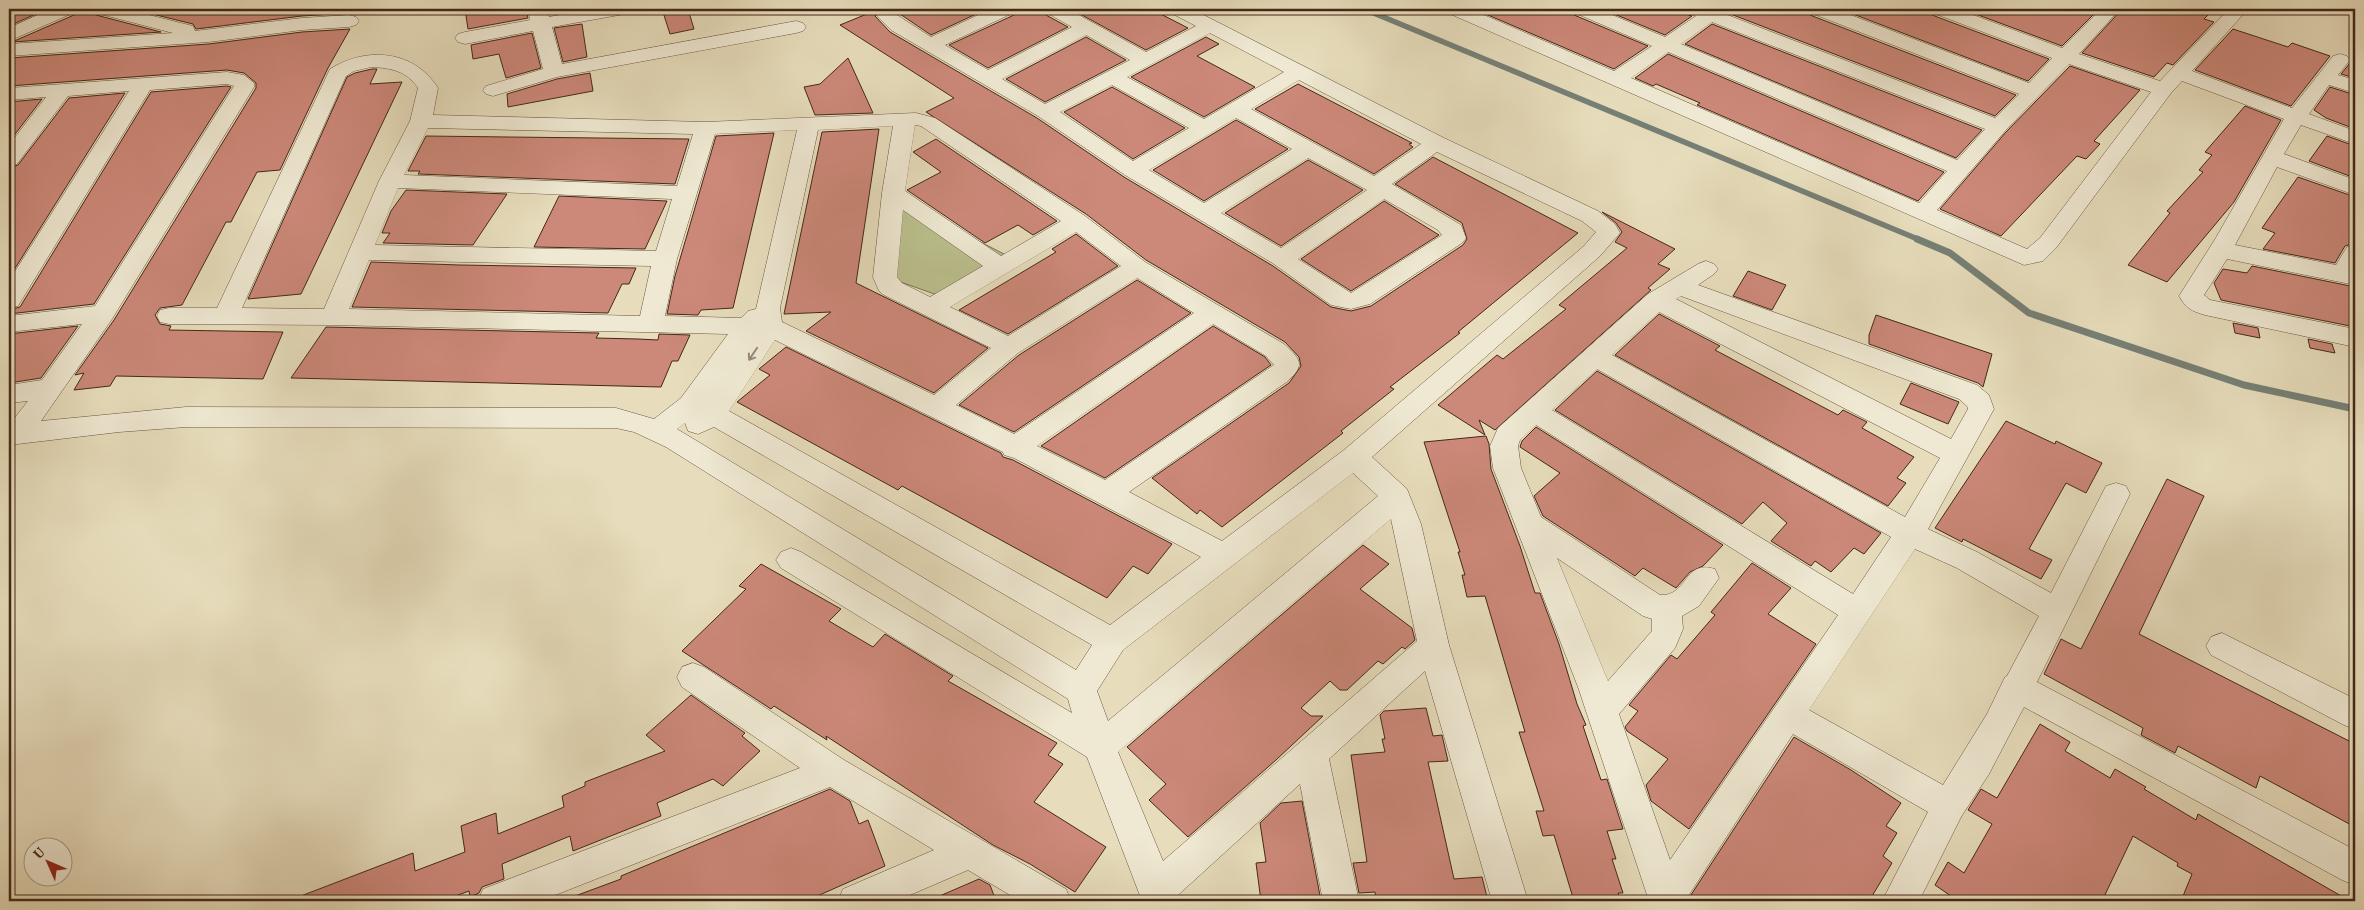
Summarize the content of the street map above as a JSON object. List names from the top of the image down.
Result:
{
  "north": "top left"
}
